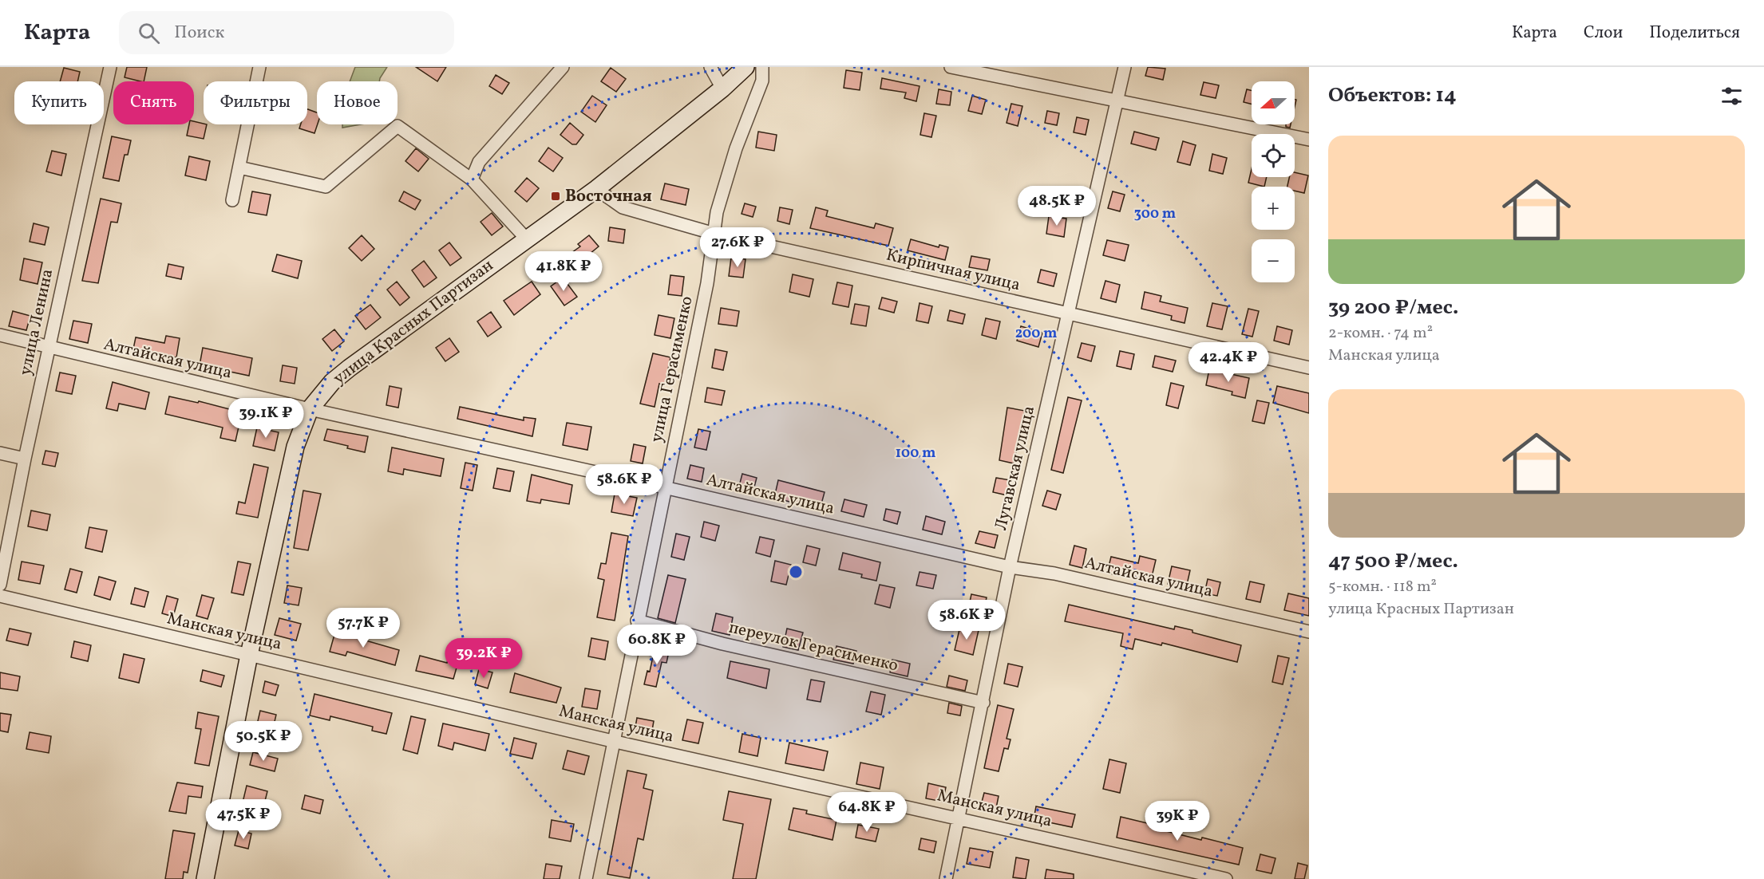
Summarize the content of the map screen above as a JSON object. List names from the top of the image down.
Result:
{
  "streets": {
    "main road": ["улица Красных Партизан"],
    "street": [
      "Кирпичная улица",
      "улица Ленина",
      "Алтайская улица",
      "улица Герасименко",
      "Лугавская улица",
      "Манская улица",
      "переулок Герасименко"
    ]
  },
  "crossings": [
    ["Кирпичная улица", "улица Красных Партизан"],
    ["Кирпичная улица", "улица Герасименко"],
    ["Кирпичная улица", "Лугавская улица"],
    ["улица Ленина", "Алтайская улица"],
    ["улица Красных Партизан", "Алтайская улица"],
    ["улица Красных Партизан", "Манская улица"],
    ["Алтайская улица", "улица Герасименко"],
    ["Алтайская улица", "Лугавская улица"],
    ["улица Герасименко", "Манская улица"],
    ["улица Герасименко", "переулок Герасименко"],
    ["Лугавская улица", "Манская улица"],
    ["Лугавская улица", "переулок Герасименко"]
  ],
  "places": {
    "transit": ["Восточная"]
  },
  "north": "left",
  "page": {
    "header": "Карта",
    "search": "Поиск",
    "nav": ["Карта", "Слои", "Поделиться"],
    "heading": "Объектов: 14",
    "map_buttons": ["+", "−"],
    "chip": [
      "Купить",
      "Снять",
      "Фильтры",
      "Новое"
    ],
    "list": [
      {
        "name": "39 200 ₽/мес.",
        "note": "2-комн. · 74 m² · Манская улица"
      },
      {
        "name": "47 500 ₽/мес.",
        "note": "5-комн. · 118 m² · улица Красных Партизан"
      }
    ],
    "price": [
      "48.5K ₽",
      "27.6K ₽",
      "41.8K ₽",
      "42.4K ₽",
      "39.1K ₽",
      "58.6K ₽",
      "58.6K ₽",
      "57.7K ₽",
      "60.8K ₽",
      "39.2K ₽",
      "50.5K ₽",
      "64.8K ₽",
      "47.5K ₽",
      "39K ₽"
    ]
  },
  "rings": ["300 m", "200 m", "100 m"]
}
